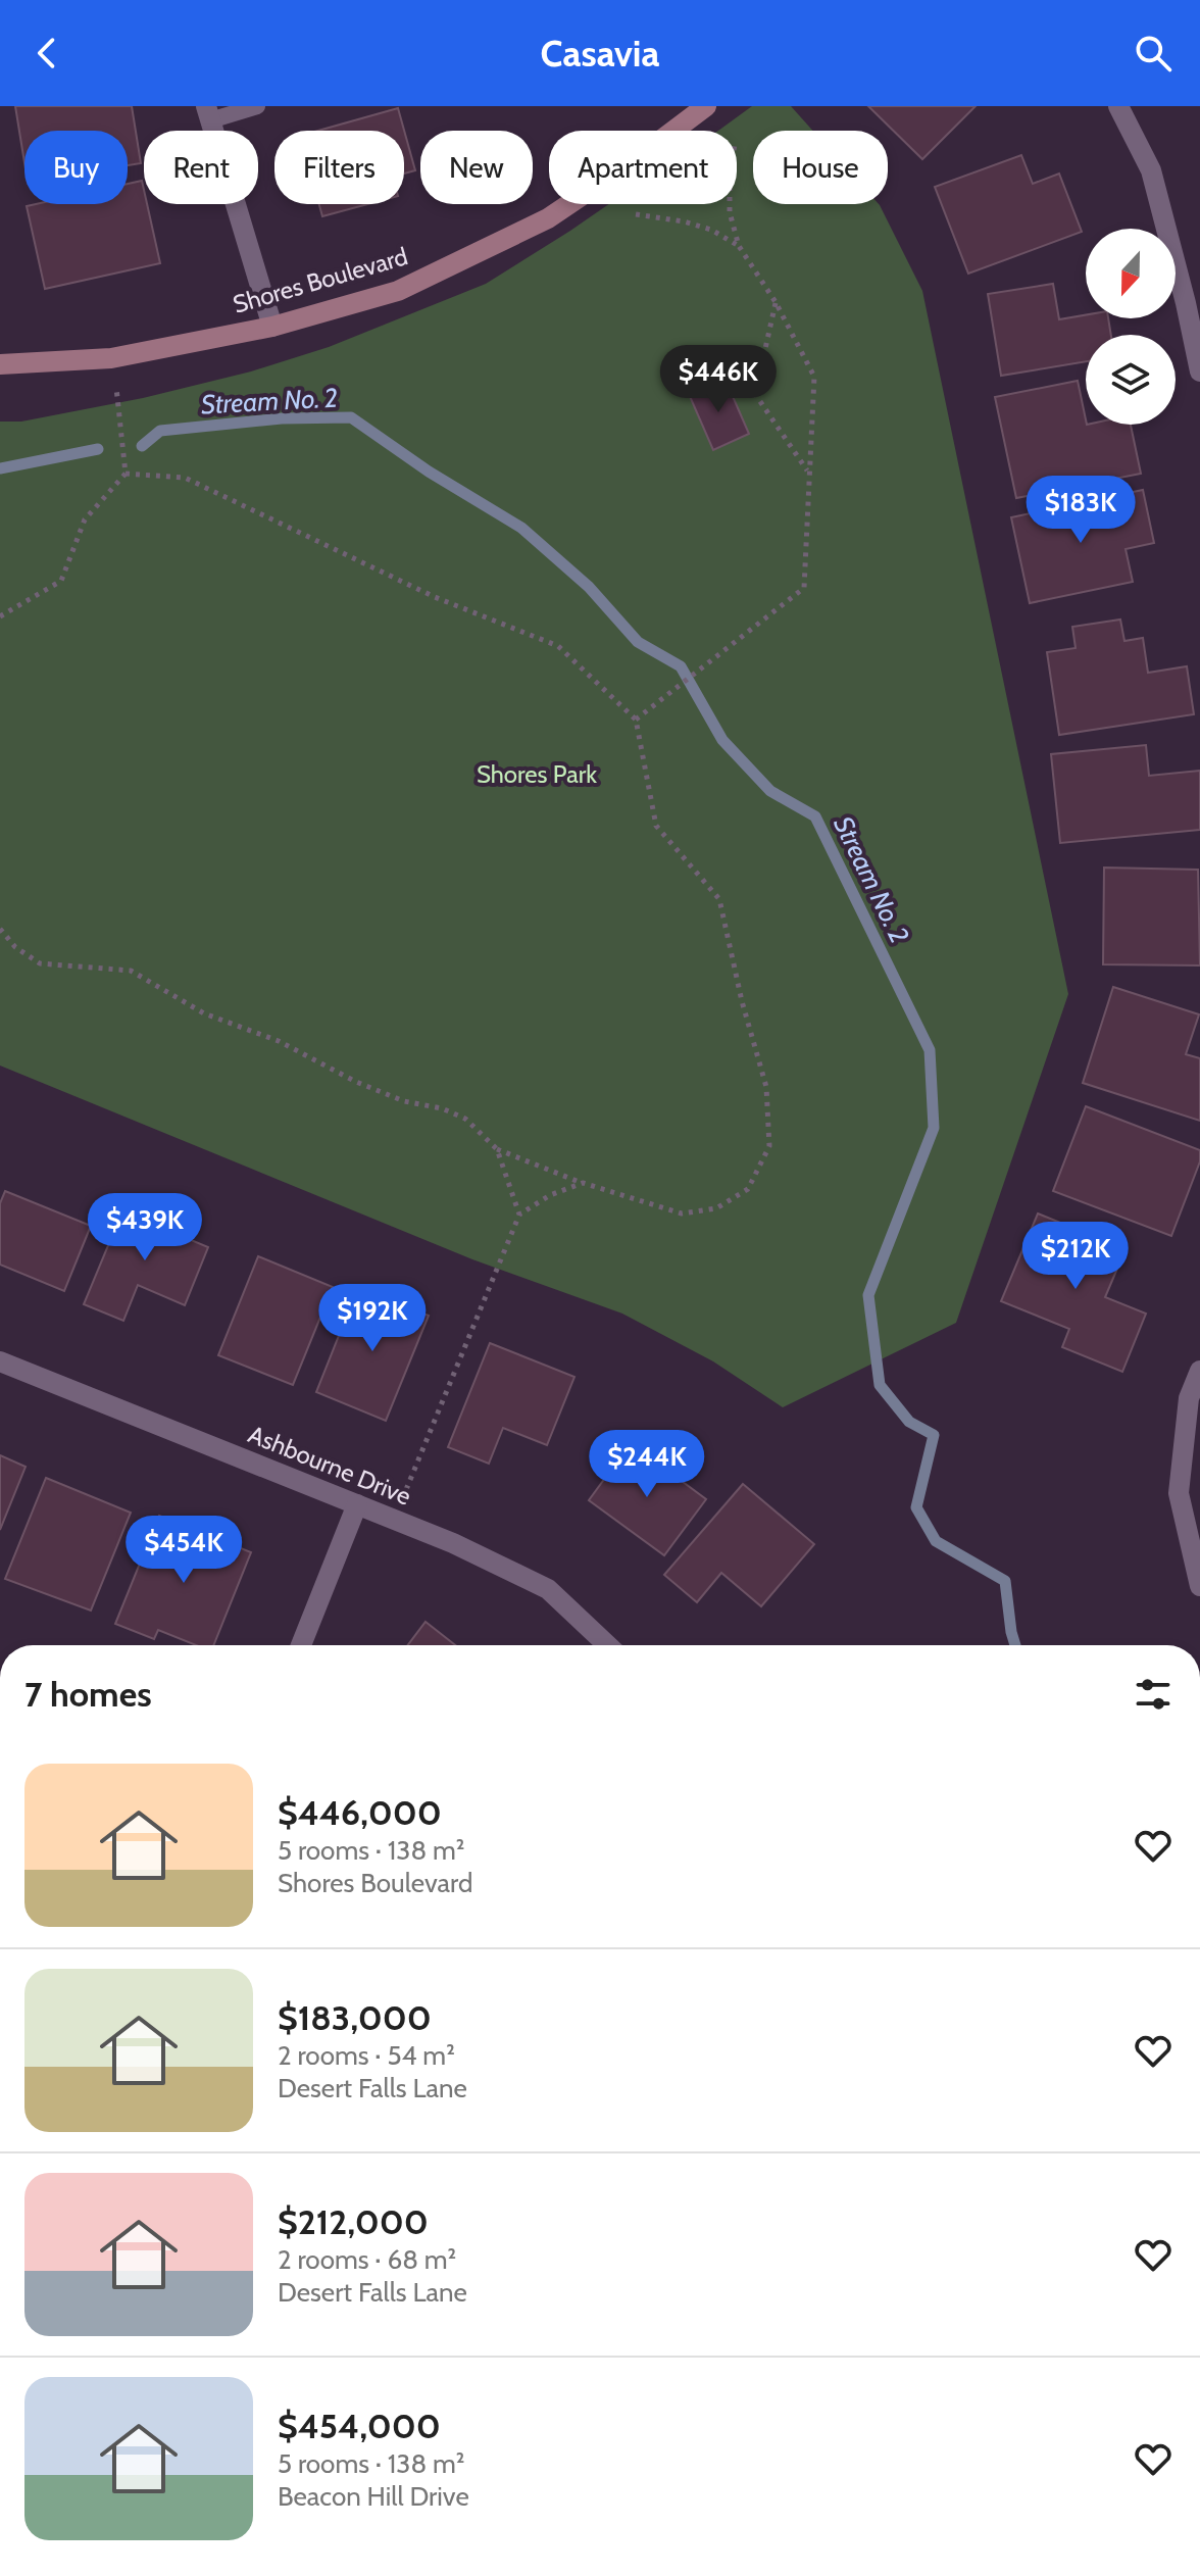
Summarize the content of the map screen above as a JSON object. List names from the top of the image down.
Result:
{
  "streets": {
    "street": ["Shores Boulevard", "Ashbourne Drive"]
  },
  "water": ["Stream No. 2"],
  "parks": ["Shores Park"],
  "north": "bottom",
  "page": {
    "header": "Casavia",
    "chip": [
      "Buy",
      "Rent",
      "Filters",
      "New",
      "Apartment",
      "House"
    ],
    "price": [
      "$446K",
      "$183K",
      "$439K",
      "$212K",
      "$192K",
      "$244K",
      "$454K"
    ],
    "heading": "7 homes",
    "list": [
      {
        "name": "$446,000",
        "note": "5 rooms · 138 m² · Shores Boulevard"
      },
      {
        "name": "$183,000",
        "note": "2 rooms · 54 m² · Desert Falls Lane"
      },
      {
        "name": "$212,000",
        "note": "2 rooms · 68 m² · Desert Falls Lane"
      },
      {
        "name": "$454,000",
        "note": "5 rooms · 138 m² · Beacon Hill Drive"
      }
    ]
  }
}
